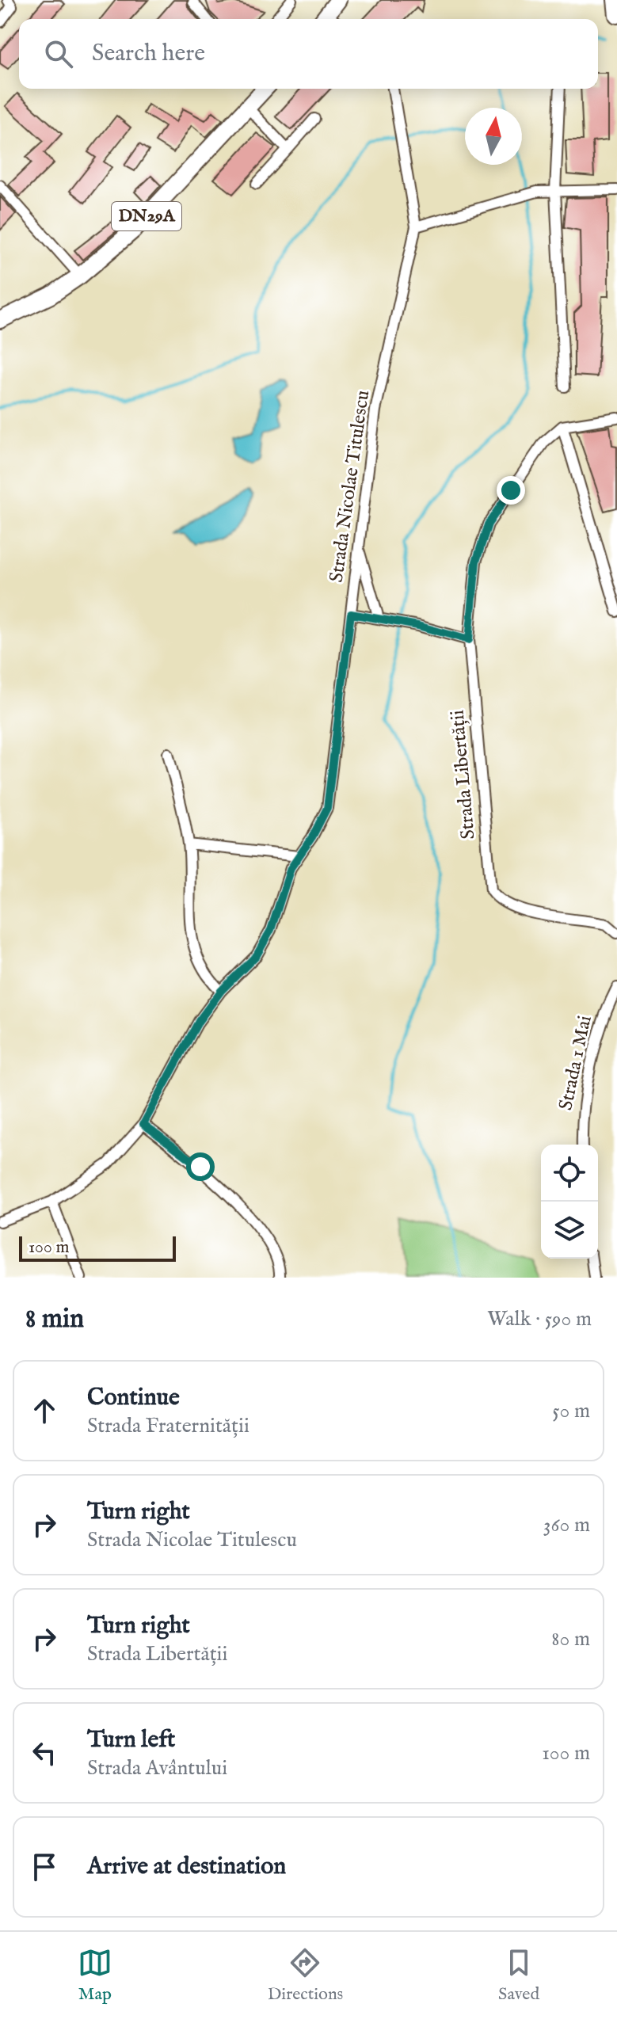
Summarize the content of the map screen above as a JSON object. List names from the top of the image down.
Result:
{
  "streets": {
    "main road": ["DN29A"],
    "street": ["Strada Nicolae Titulescu", "Strada Libertății", "Strada 1 Mai"]
  },
  "scale_bar": "100 m",
  "north": "top",
  "page": {
    "search": "Search here",
    "scale": "100 m",
    "heading": ["8 min", "Walk · 590 m"],
    "list": [
      ["Continue", "Strada Fraternității", "50 m"],
      ["Turn right", "Strada Nicolae Titulescu", "360 m"],
      ["Turn right", "Strada Libertății", "80 m"],
      ["Turn left", "Strada Avântului", "100 m"],
      "Arrive at destination"
    ],
    "nav": ["Map", "Directions", "Saved"]
  }
}
